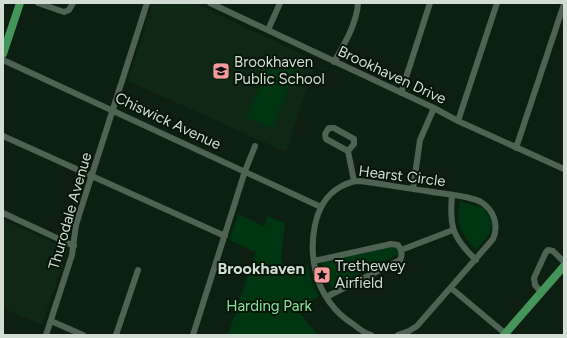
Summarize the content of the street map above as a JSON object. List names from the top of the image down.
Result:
{
  "streets": {
    "street": [
      "Brookhaven Drive",
      "Chiswick Avenue",
      "Hearst Circle",
      "Thurodale Avenue"
    ]
  },
  "crossings": [
    ["Chiswick Avenue", "Hearst Circle"],
    ["Chiswick Avenue", "Thurodale Avenue"]
  ],
  "districts": ["Brookhaven"],
  "parks": ["Harding Park"],
  "places": {
    "school or university": ["Brookhaven Public School"],
    "place": ["Trethewey Airfield"]
  }
}
